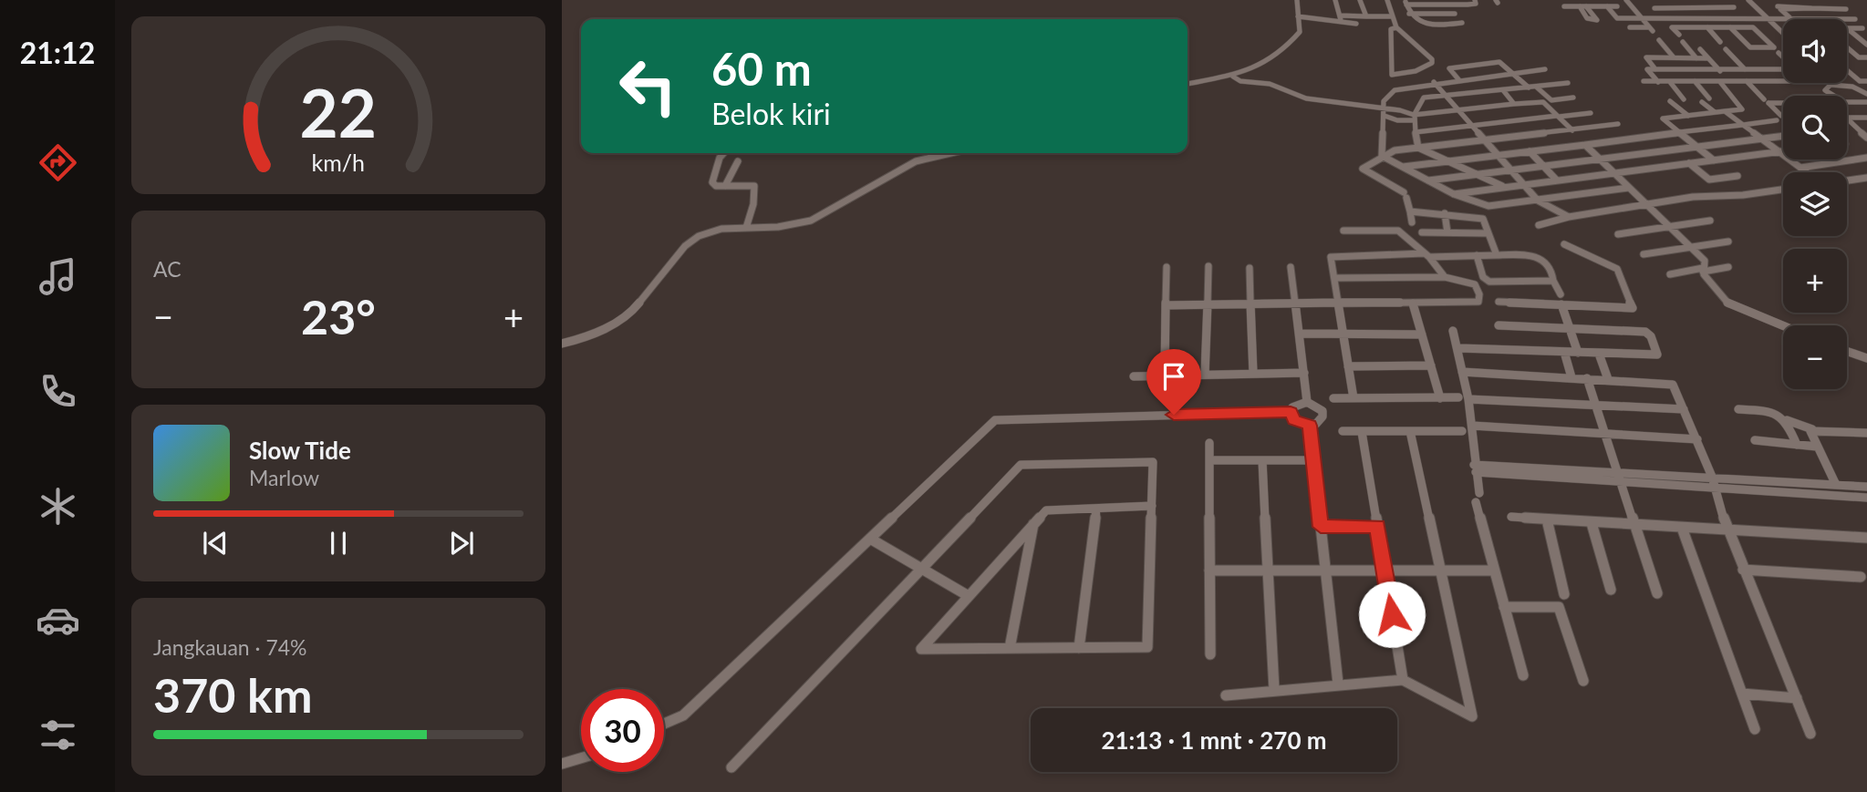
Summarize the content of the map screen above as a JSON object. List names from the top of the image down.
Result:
{
  "page": {
    "tabs": "21:12",
    "map_buttons": ["+", "−"],
    "turn": ["60 m", "Belok kiri"],
    "tile": [
      "AC",
      ["Jangkauan · 74%", "370 km"]
    ],
    "heat": ["−", "23°", "+"],
    "song": ["Slow Tide", "Marlow"],
    "limit": "30",
    "trip": "21:13 · 1 mnt · 270 m",
    "gauge": ["22", "km/h"]
  }
}
